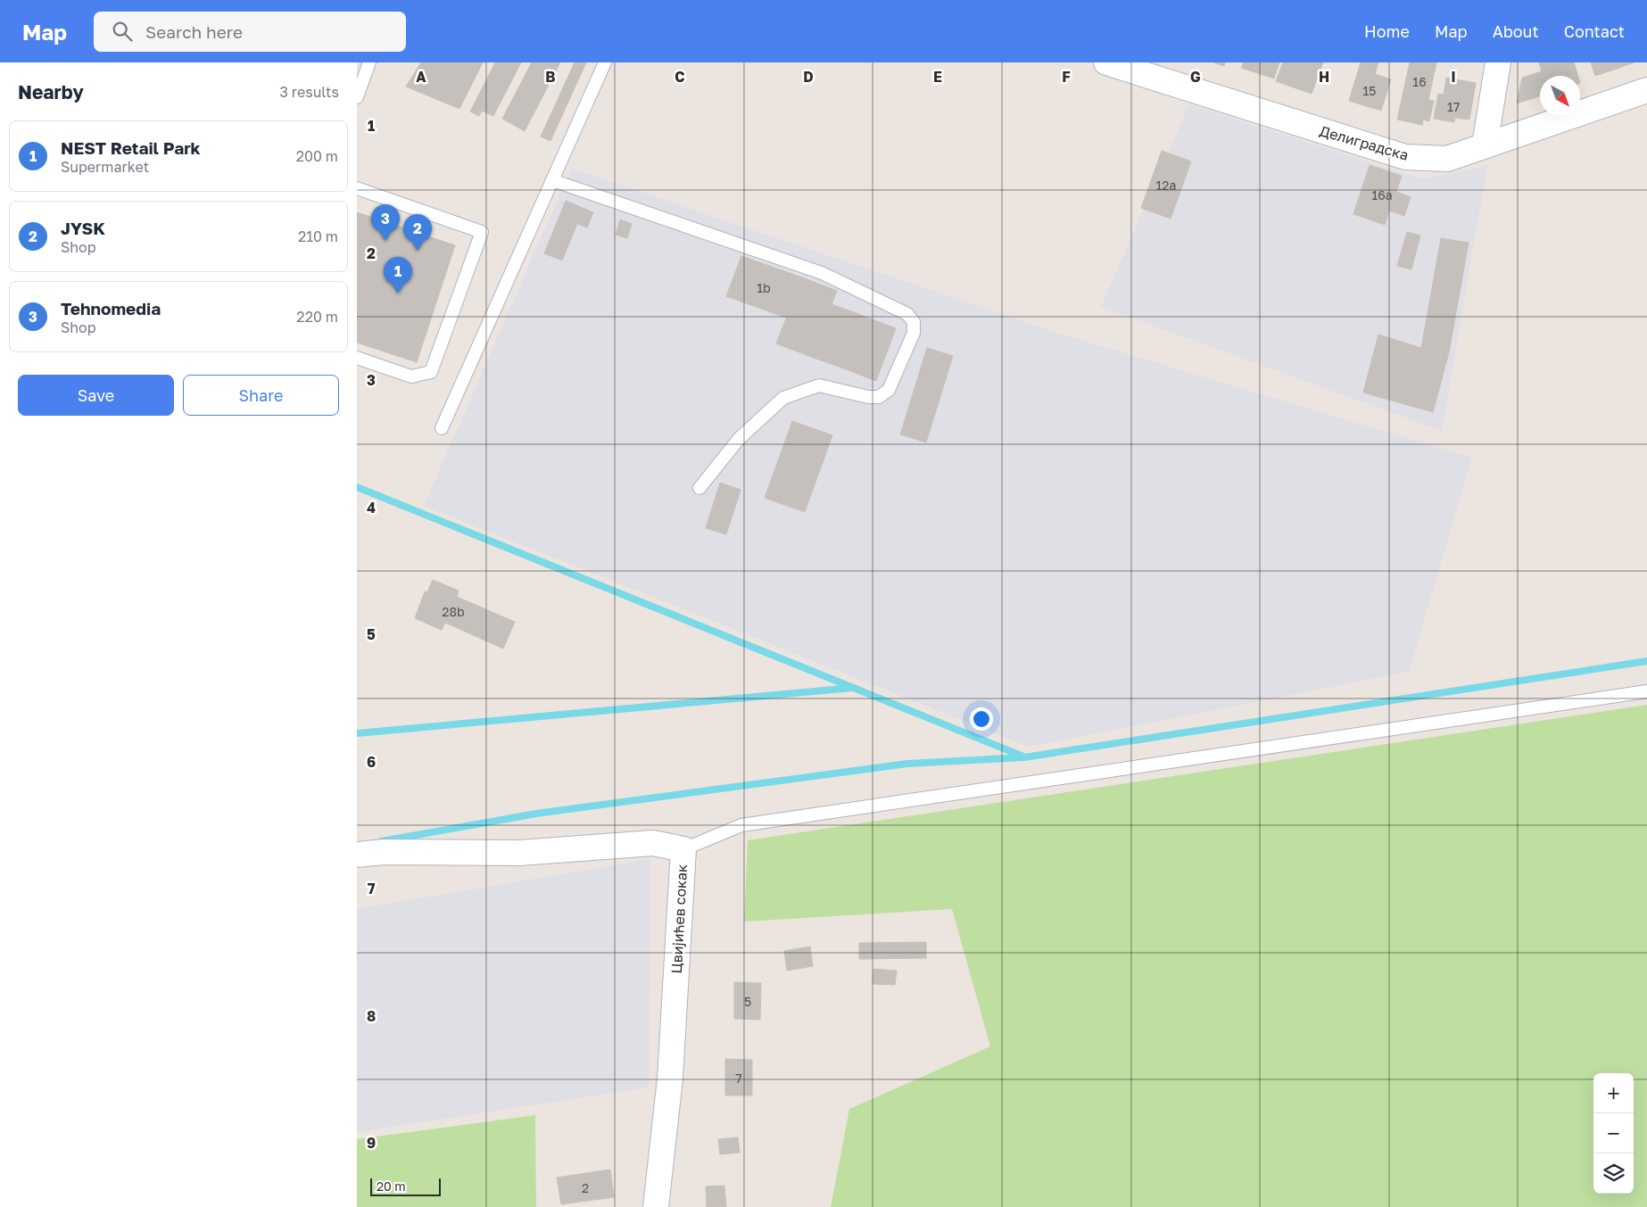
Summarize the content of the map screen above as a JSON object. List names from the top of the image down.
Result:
{
  "streets": {
    "street": ["Делиградска", "Цвијићев сокак"]
  },
  "house_numbers": [
    "16",
    "15",
    "17",
    "12a",
    "16a",
    "1b",
    "28b",
    "5",
    "7",
    "2"
  ],
  "scale_bar": "20 m",
  "north": "bottom right",
  "page": {
    "header": "Map",
    "search": "Search here",
    "nav": [
      "Home",
      "Map",
      "About",
      "Contact"
    ],
    "heading": ["Nearby", "3 results"],
    "list": [
      {
        "mark": "1",
        "name": "NEST Retail Park",
        "note": "Supermarket",
        "value": "200 m"
      },
      {
        "mark": "2",
        "name": "JYSK",
        "note": "Shop",
        "value": "210 m"
      },
      {
        "mark": "3",
        "name": "Tehnomedia",
        "note": "Shop",
        "value": "220 m"
      }
    ],
    "pins": ["3", "2", "1"],
    "buttons": ["Save", "Share"],
    "map_buttons": ["+", "−"],
    "scale": "20 m"
  },
  "grid": {
    "columns": [
      "A",
      "B",
      "C",
      "D",
      "E",
      "F",
      "G",
      "H",
      "I"
    ],
    "rows": [
      "1",
      "2",
      "3",
      "4",
      "5",
      "6",
      "7",
      "8",
      "9"
    ]
  }
}
